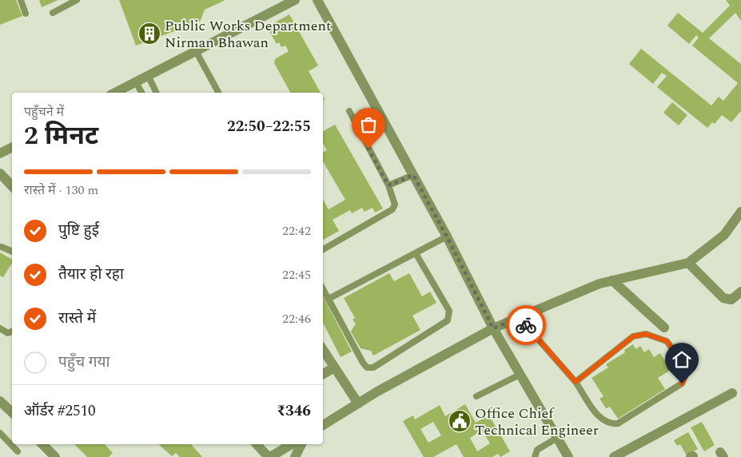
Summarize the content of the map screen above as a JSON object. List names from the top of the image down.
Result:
{
  "places": {
    "building": ["Public Works Department Nirman Bhawan"],
    "public building": ["Office Chief Technical Engineer"]
  },
  "page": {
    "heading": ["2 मिनट", "पहुँचने में", "22:50–22:55"],
    "panel": ["ऑर्डर #2510", "₹346"],
    "bar": "रास्ते में · 130 m",
    "list": [
      ["पुष्टि हुई", "22:42"],
      ["तैयार हो रहा", "22:45"],
      ["रास्ते में", "22:46"],
      "पहुँच गया"
    ]
  }
}
